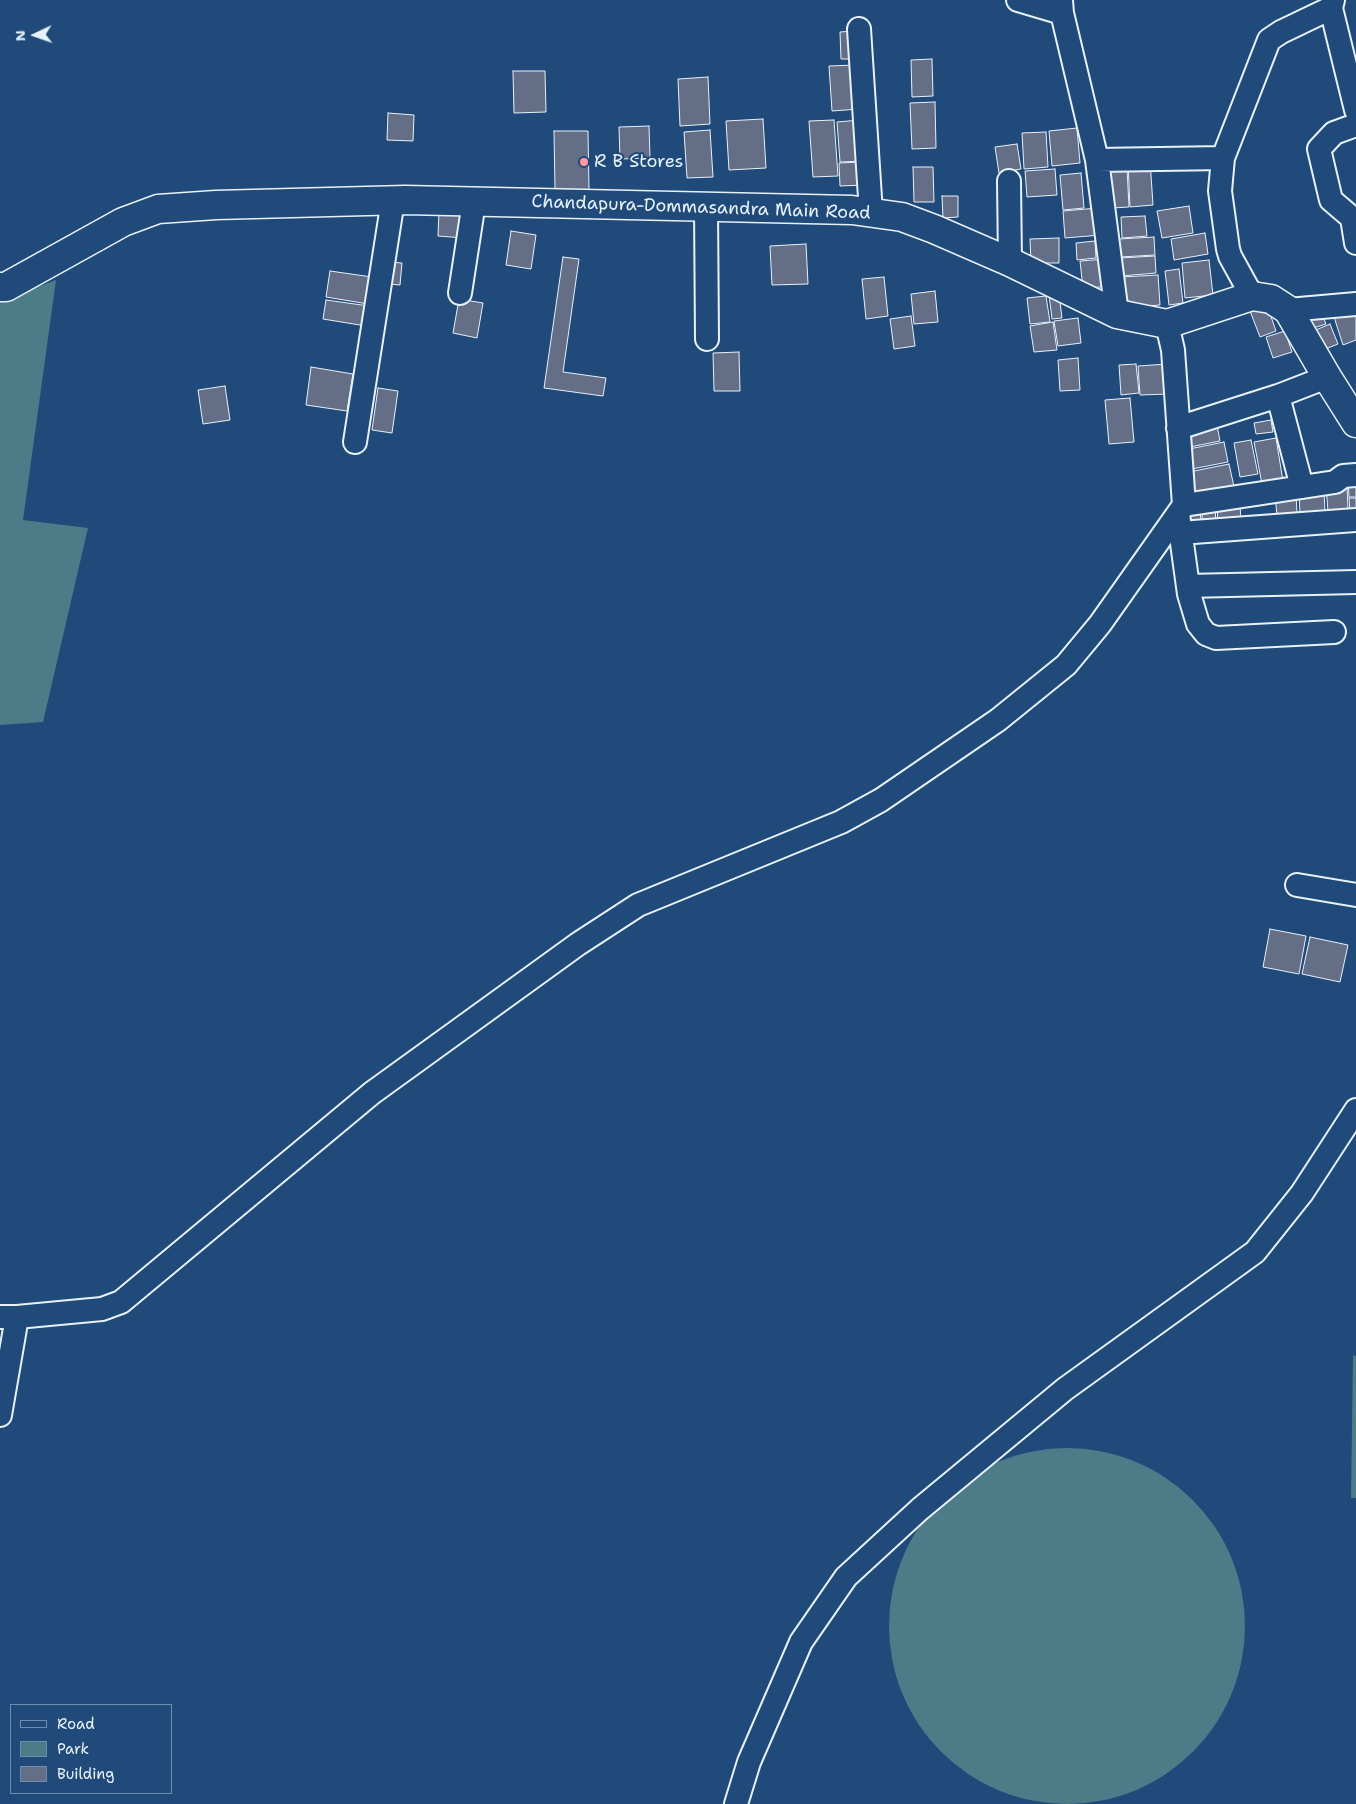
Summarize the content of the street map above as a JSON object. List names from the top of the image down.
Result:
{
  "streets": {
    "main road": ["Chandapura-Dommasandra Main Road"]
  },
  "places": ["R B Stores"],
  "legend": ["Road", "Park", "Building"],
  "north": "left"
}
